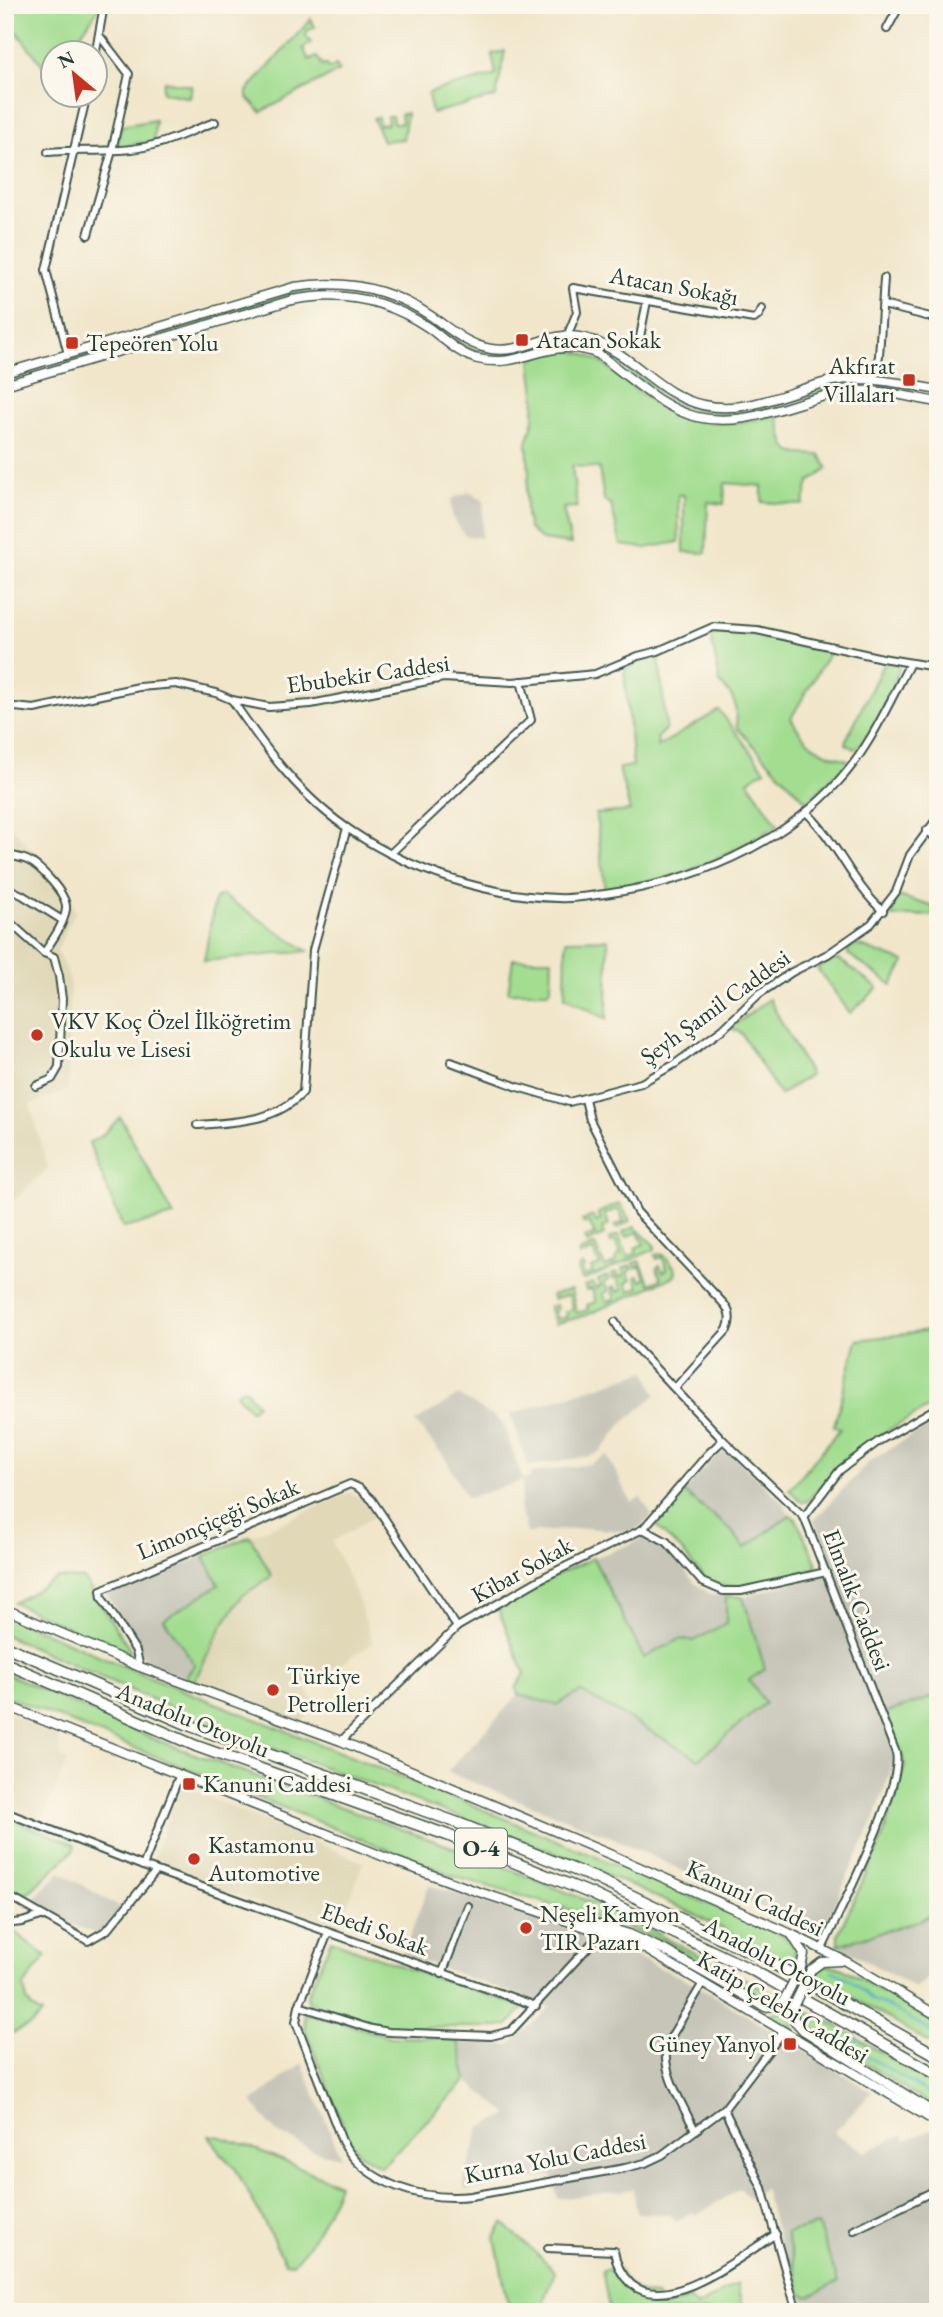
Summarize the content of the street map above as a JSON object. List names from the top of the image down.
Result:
{
  "streets": {
    "highway": ["Anadolu Otoyolu", "O-4"],
    "main road": ["Kanuni Caddesi", "Katip Çelebi Caddesi"],
    "street": [
      "Atacan Sokağı",
      "Ebubekir Caddesi",
      "Şeyh Şamil Caddesi",
      "Limonçiçeği Sokak",
      "Kibar Sokak",
      "Elmalık Caddesi",
      "Ebedi Sokak",
      "Kurna Yolu Caddesi"
    ]
  },
  "crossings": [
    ["Limonçiçeği Sokak", "Kibar Sokak"],
    ["Limonçiçeği Sokak", "Kanuni Caddesi"],
    ["Kibar Sokak", "Elmalık Caddesi"],
    ["Kibar Sokak", "Kanuni Caddesi"],
    ["Elmalık Caddesi", "Kanuni Caddesi"],
    ["Katip Çelebi Caddesi", "Kurna Yolu Caddesi"]
  ],
  "places": {
    "transit": [
      "Atacan Sokak",
      "Tepeören Yolu",
      "Akfırat Villaları",
      "Kanuni Caddesi",
      "Güney Yanyol"
    ],
    "other": [
      "VKV Koç Özel İlköğretim Okulu ve Lisesi",
      "Türkiye Petrolleri",
      "Kastamonu Automotive",
      "Neşeli Kamyon TIR Pazarı"
    ]
  },
  "north": "top left"
}
